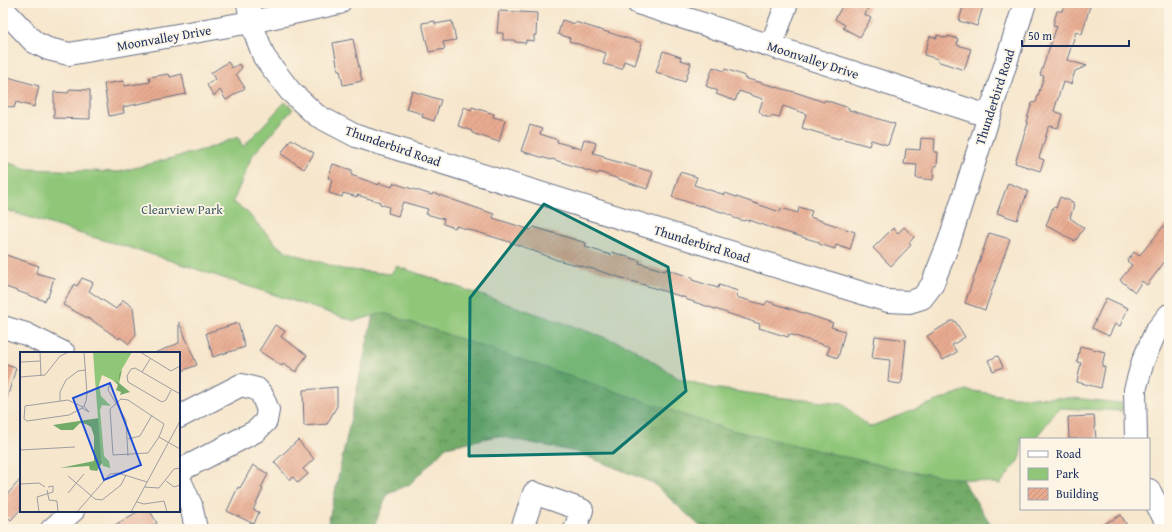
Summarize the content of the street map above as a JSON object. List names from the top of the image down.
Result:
{
  "streets": {
    "street": ["Moonvalley Drive", "Thunderbird Road"]
  },
  "crossings": [
    ["Moonvalley Drive", "Thunderbird Road"]
  ],
  "parks": ["Clearview Park"],
  "legend": ["Road", "Park", "Building"],
  "scale_bar": "50 m"
}
